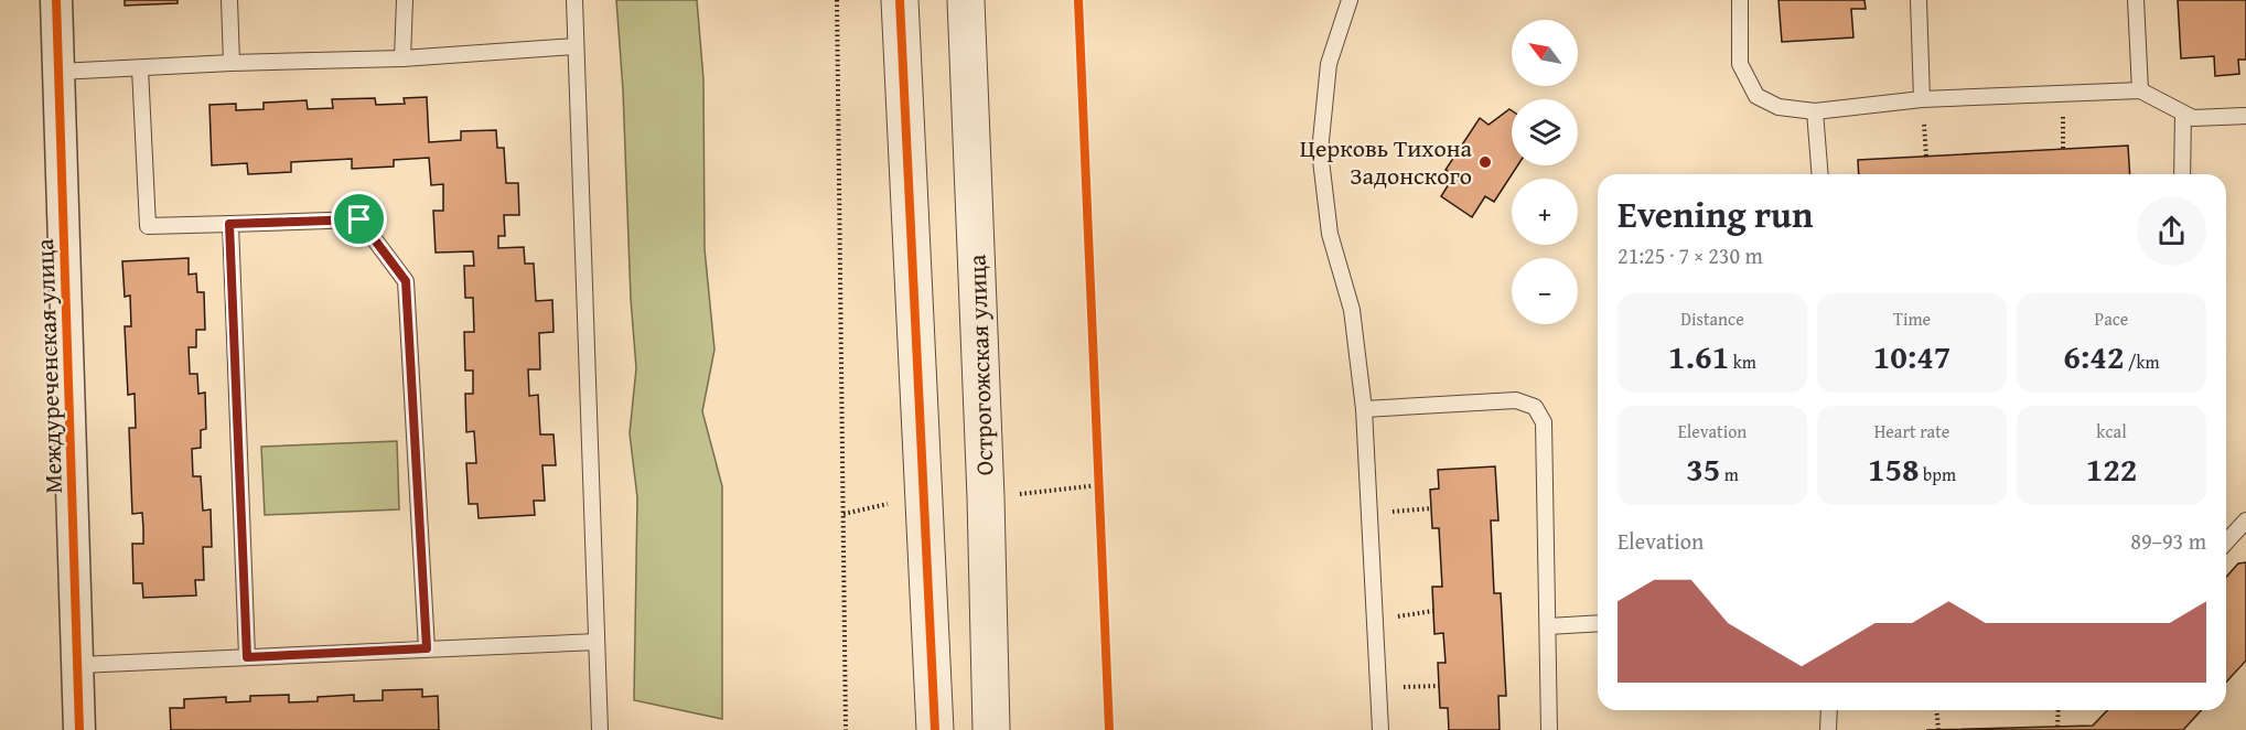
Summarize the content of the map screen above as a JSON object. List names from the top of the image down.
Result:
{
  "streets": {
    "street": ["Острогожская улица", "Междуреченская улица"]
  },
  "places": ["Церковь Тихона Задонского"],
  "north": "top left",
  "page": {
    "map_buttons": ["+", "−"],
    "heading": ["Evening run", "21:25 · 7 × 230 m"],
    "stats": [
      ["Distance", "1.61 km"],
      ["Time", "10:47"],
      ["Pace", "6:42 /km"],
      ["Elevation", "35 m"],
      ["Heart rate", "158 bpm"],
      ["kcal", "122"]
    ],
    "chart": ["Elevation", "89–93 m"]
  }
}
